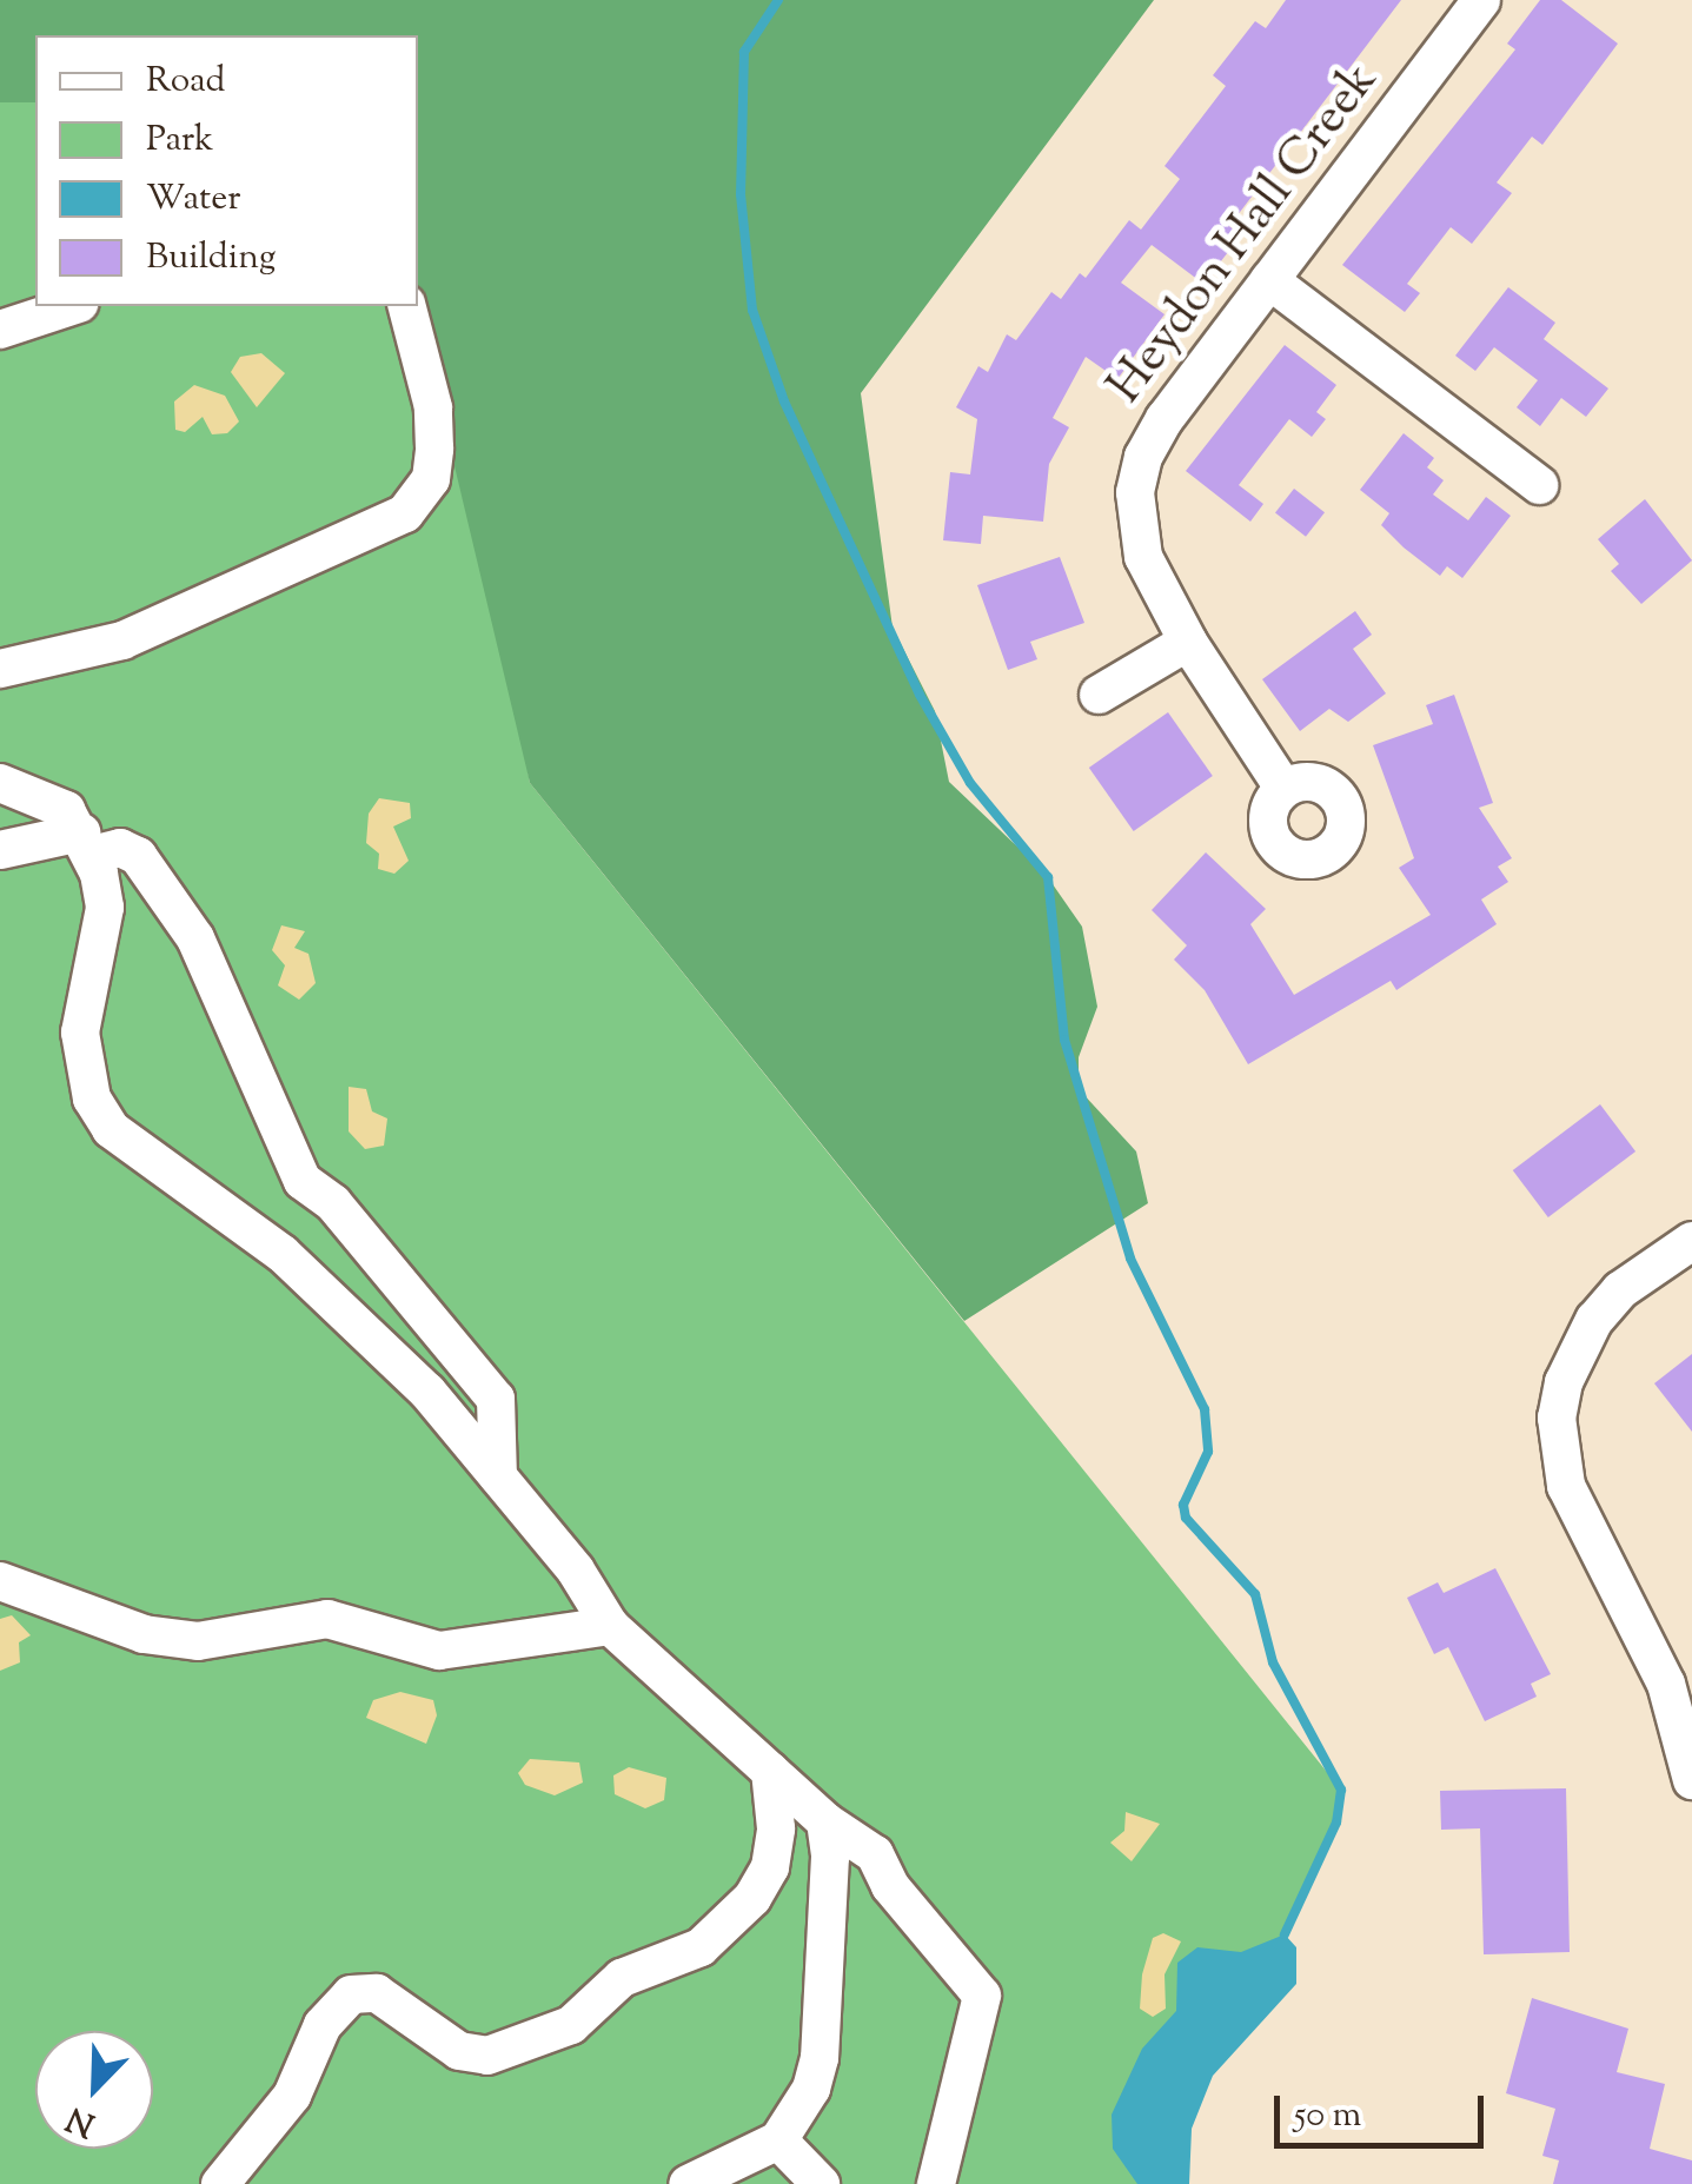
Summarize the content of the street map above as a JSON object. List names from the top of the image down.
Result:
{
  "streets": {
    "street": ["Heydon Hall Creek"]
  },
  "legend": [
    "Road",
    "Park",
    "Water",
    "Building"
  ],
  "scale_bar": "50 m",
  "north": "bottom left"
}
